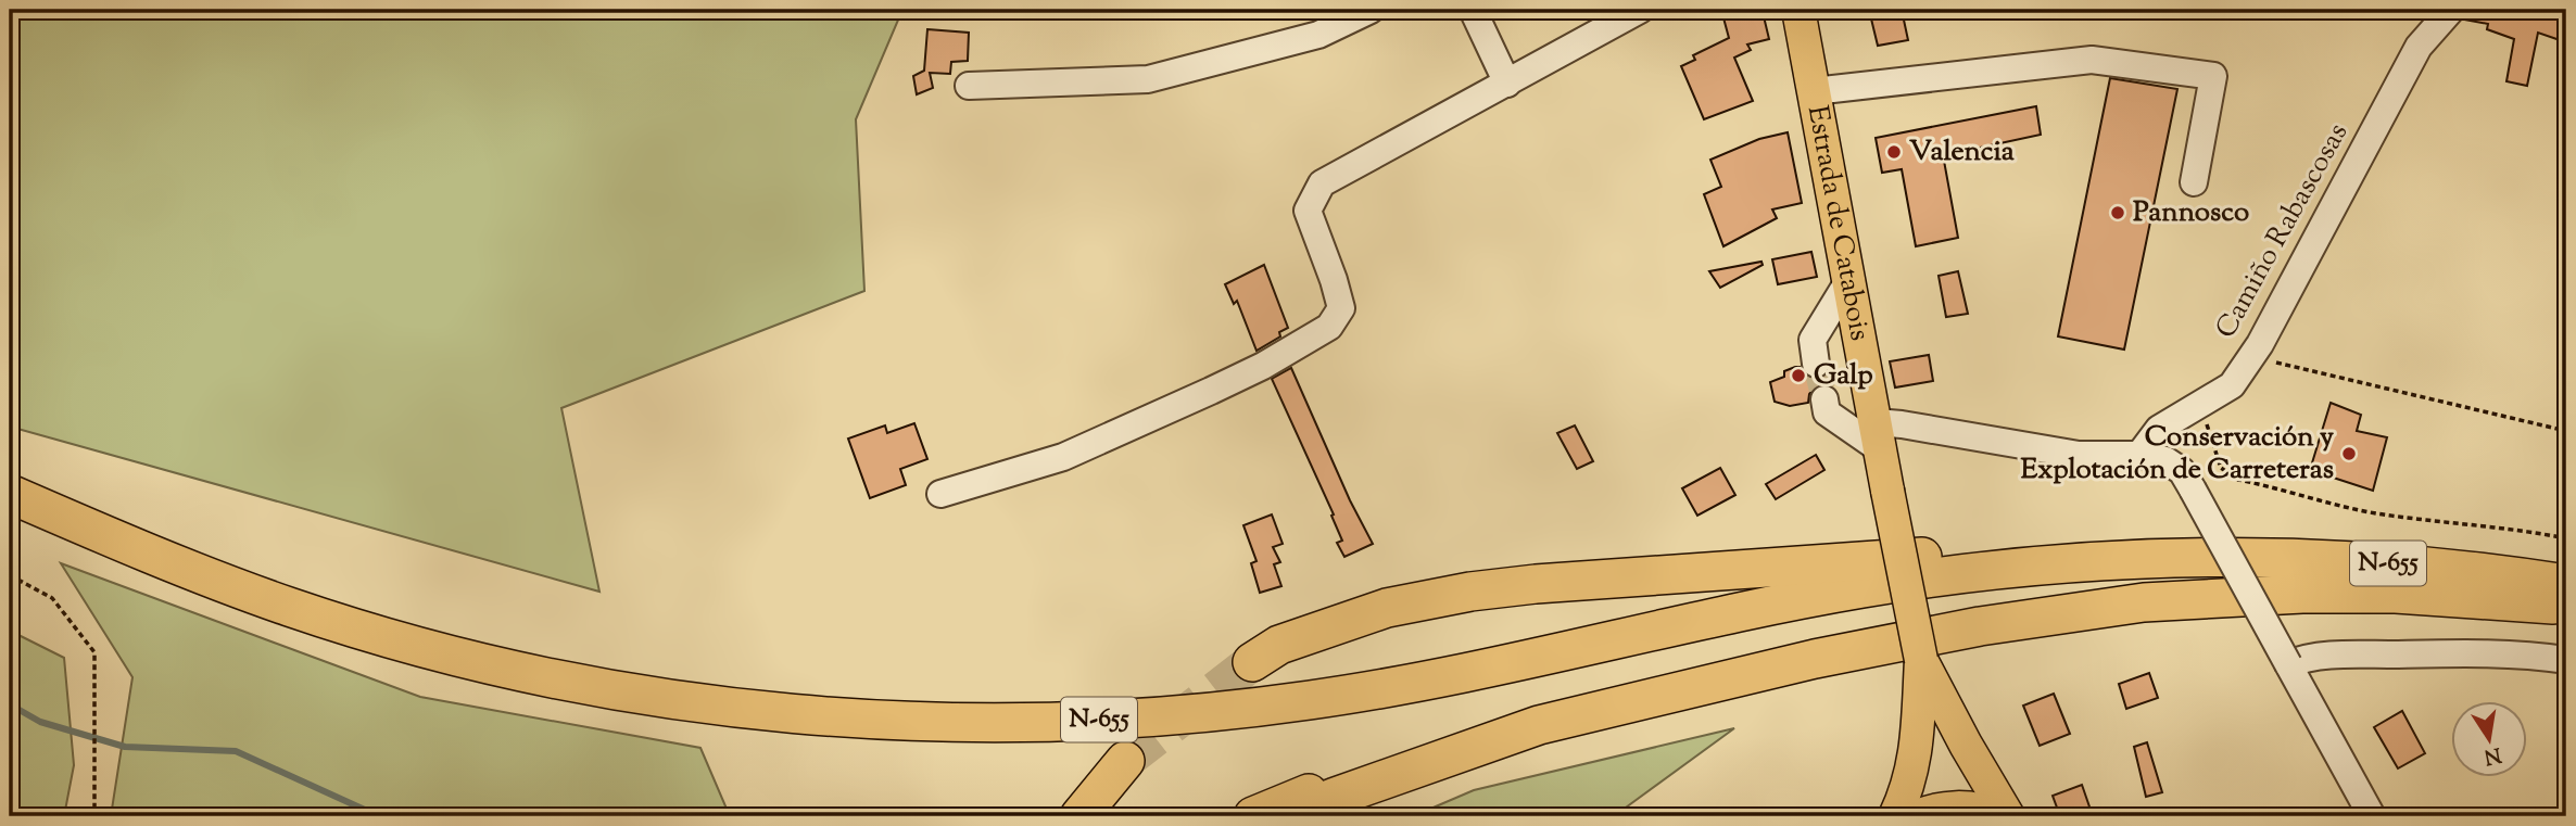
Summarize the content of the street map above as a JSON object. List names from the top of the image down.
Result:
{
  "streets": {
    "highway": ["N-655"],
    "main road": ["Estrada de Catabois"],
    "street": ["Camiño Rabascosas"]
  },
  "places": [
    "Valencia",
    "Pannosco",
    "Galp",
    "Conservación y Explotación de Carreteras"
  ],
  "north": "bottom"
}
